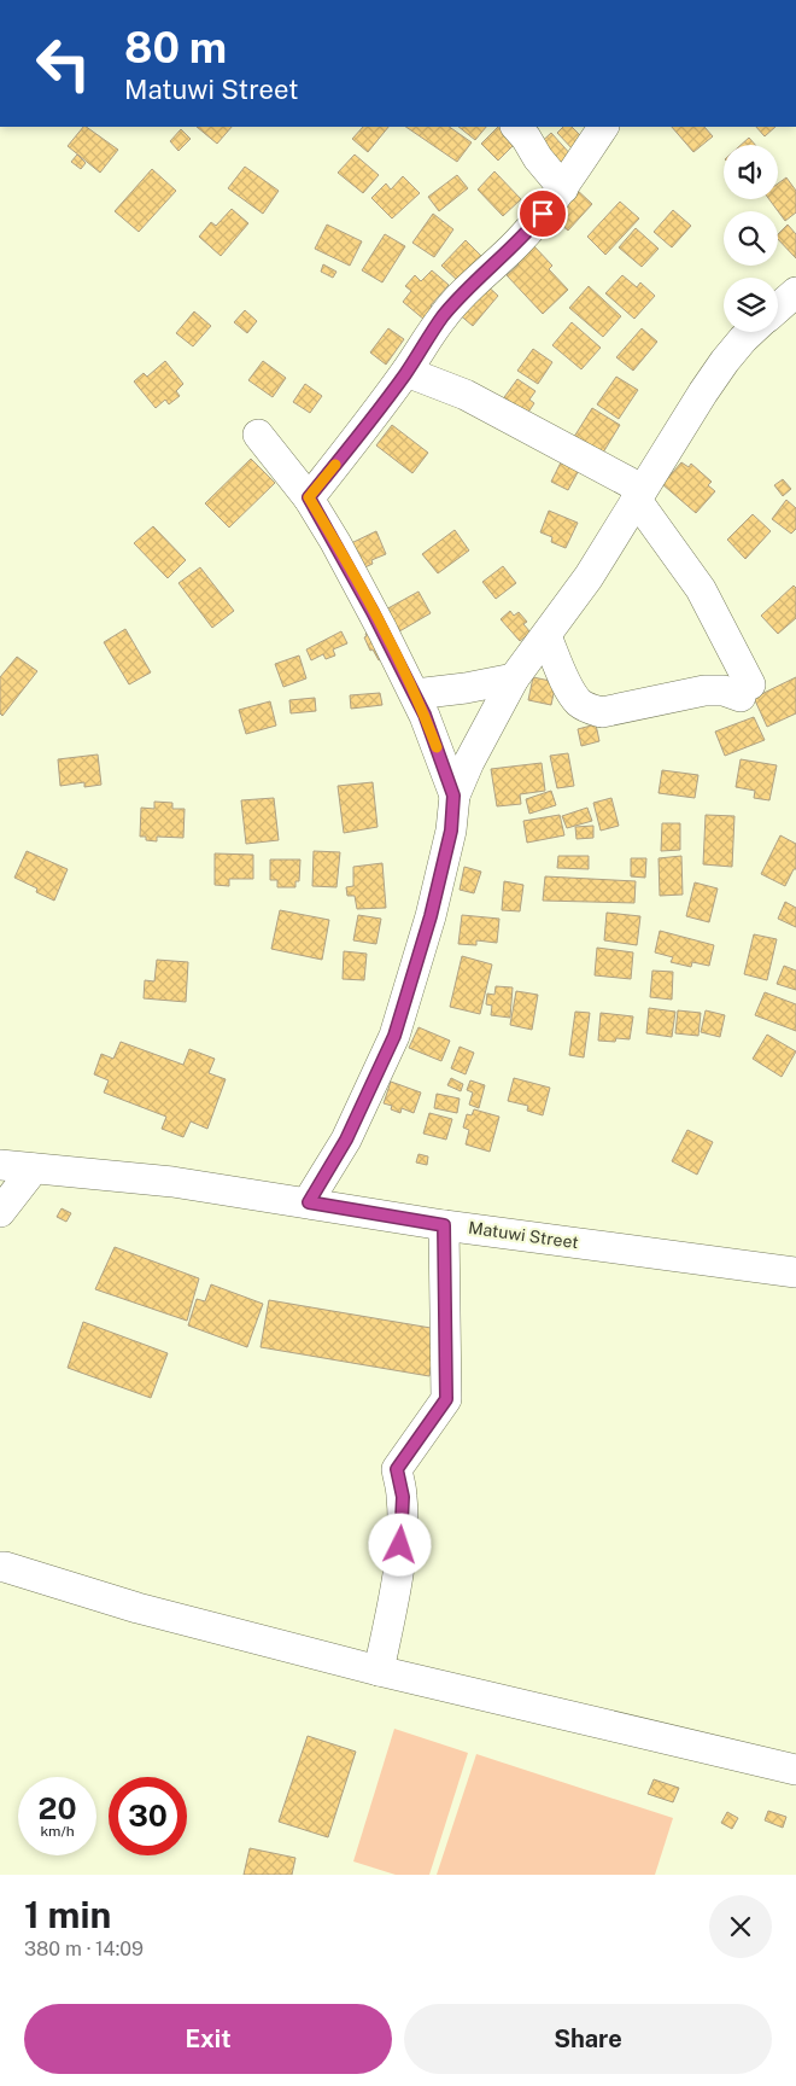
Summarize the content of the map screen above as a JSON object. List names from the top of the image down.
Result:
{
  "streets": {
    "street": ["Matuwi Street"]
  },
  "page": {
    "turn": ["80 m", "Matuwi Street"],
    "speed": "20 km/h",
    "limit": "30",
    "heading": ["1 min", "380 m · 14:09"],
    "buttons": ["Exit", "Share"]
  }
}
